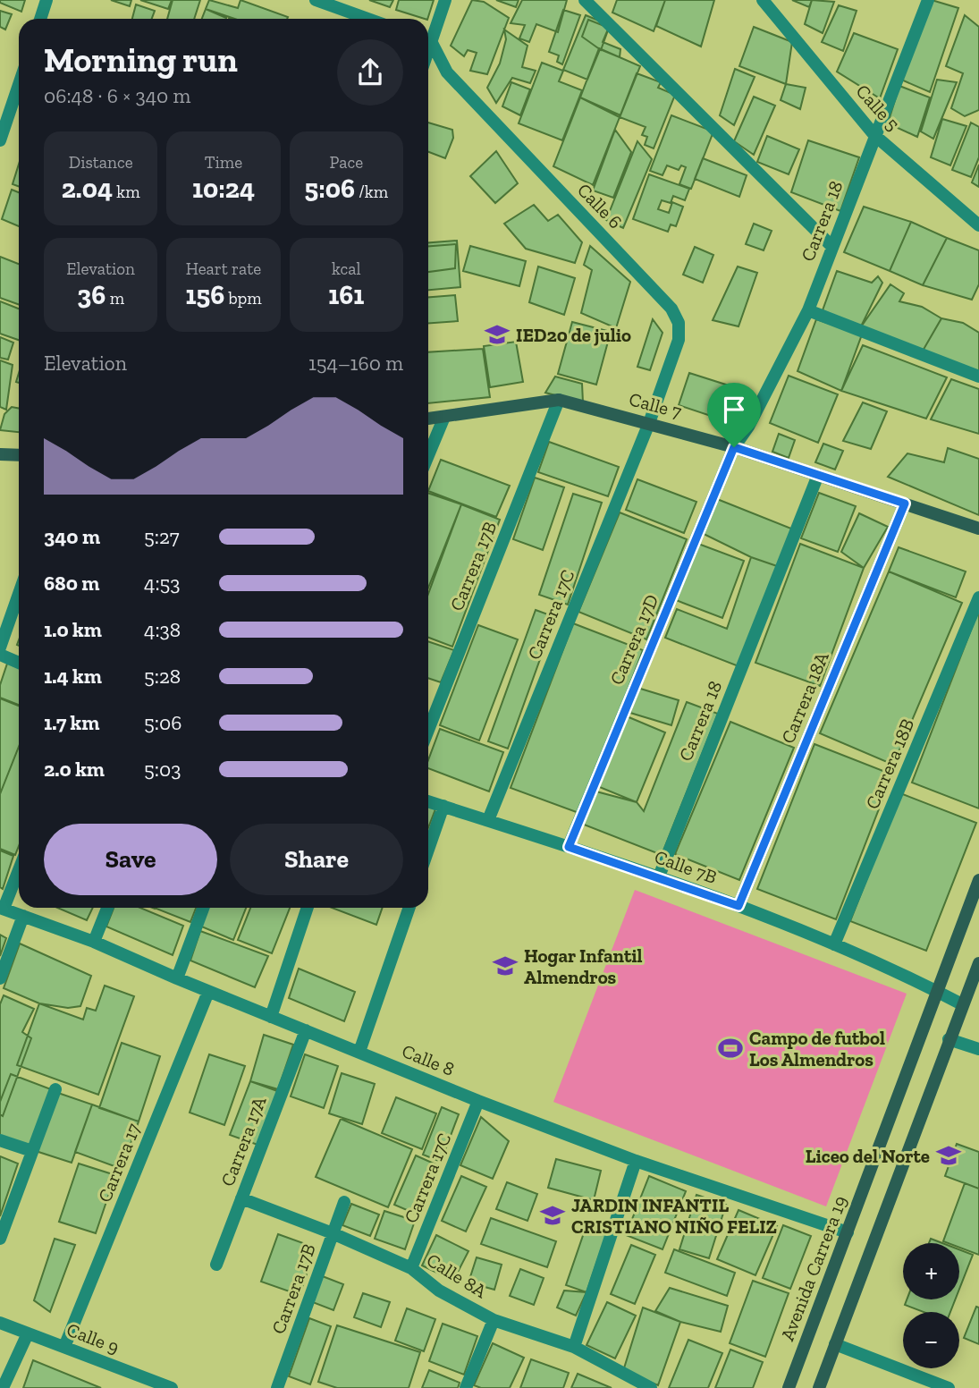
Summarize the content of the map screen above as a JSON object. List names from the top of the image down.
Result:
{
  "streets": {
    "main road": ["Calle 7", "Avenida Carrera 19"],
    "street": [
      "Calle 5",
      "Calle 6",
      "Carrera 18",
      "Carrera 17B",
      "Carrera 17C",
      "Carrera 17D",
      "Carrera 18A",
      "Carrera 18B",
      "Calle 7B",
      "Calle 8",
      "Carrera 17A",
      "Carrera 17",
      "Calle 8A",
      "Calle 9"
    ]
  },
  "crossings": [
    ["Calle 5", "Carrera 18"],
    ["Calle 6", "Calle 7"],
    ["Calle 6", "Carrera 17C"],
    ["Carrera 18", "Calle 7"],
    ["Carrera 18", "Carrera 17D"],
    ["Carrera 18", "Calle 7B"],
    ["Calle 7", "Carrera 17B"],
    ["Calle 7", "Carrera 17C"],
    ["Calle 7", "Carrera 17D"],
    ["Calle 7", "Carrera 18A"],
    ["Carrera 17B", "Calle 8A"],
    ["Carrera 17C", "Calle 7B"],
    ["Carrera 17C", "Calle 8"],
    ["Carrera 17C", "Calle 8A"],
    ["Carrera 17D", "Calle 7B"],
    ["Carrera 18A", "Calle 7B"],
    ["Carrera 18B", "Calle 7B"],
    ["Calle 7B", "Avenida Carrera 19"],
    ["Calle 8", "Carrera 17A"],
    ["Calle 8", "Carrera 17"],
    ["Calle 8", "Avenida Carrera 19"],
    ["Carrera 17A", "Calle 8A"],
    ["Carrera 17", "Calle 9"]
  ],
  "places": {
    "school or university": [
      "IED20 de julio",
      "Hogar Infantil Almendros",
      "Liceo del Norte",
      "JARDIN INFANTIL CRISTIANO NIÑO FELIZ"
    ],
    "sports": ["Campo de futbol Los Almendros"]
  },
  "page": {
    "heading": ["Morning run", "06:48 · 6 × 340 m"],
    "stats": [
      ["Distance", "2.04 km"],
      ["Time", "10:24"],
      ["Pace", "5:06 /km"],
      ["Elevation", "36 m"],
      ["Heart rate", "156 bpm"],
      ["kcal", "161"]
    ],
    "chart": ["Elevation", "154–160 m"],
    "list": [
      {
        "name": "340 m",
        "note": "5:27"
      },
      {
        "name": "680 m",
        "note": "4:53"
      },
      {
        "name": "1.0 km",
        "note": "4:38"
      },
      {
        "name": "1.4 km",
        "note": "5:28"
      },
      {
        "name": "1.7 km",
        "note": "5:06"
      },
      {
        "name": "2.0 km",
        "note": "5:03"
      }
    ],
    "buttons": ["Save", "Share"],
    "map_buttons": ["+", "−"]
  }
}
